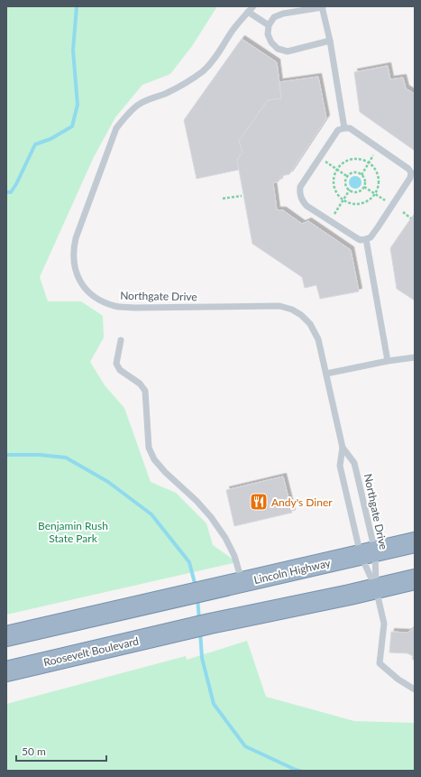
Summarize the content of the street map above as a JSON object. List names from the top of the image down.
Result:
{
  "streets": {
    "highway": ["Lincoln Highway", "Roosevelt Boulevard"],
    "lane": ["Northgate Drive"]
  },
  "crossings": [
    ["Northgate Drive", "Lincoln Highway"],
    ["Northgate Drive", "Roosevelt Boulevard"]
  ],
  "parks": ["Benjamin Rush State Park"],
  "places": {
    "restaurant": ["Andy's Diner"]
  },
  "scale_bar": "50 m"
}
